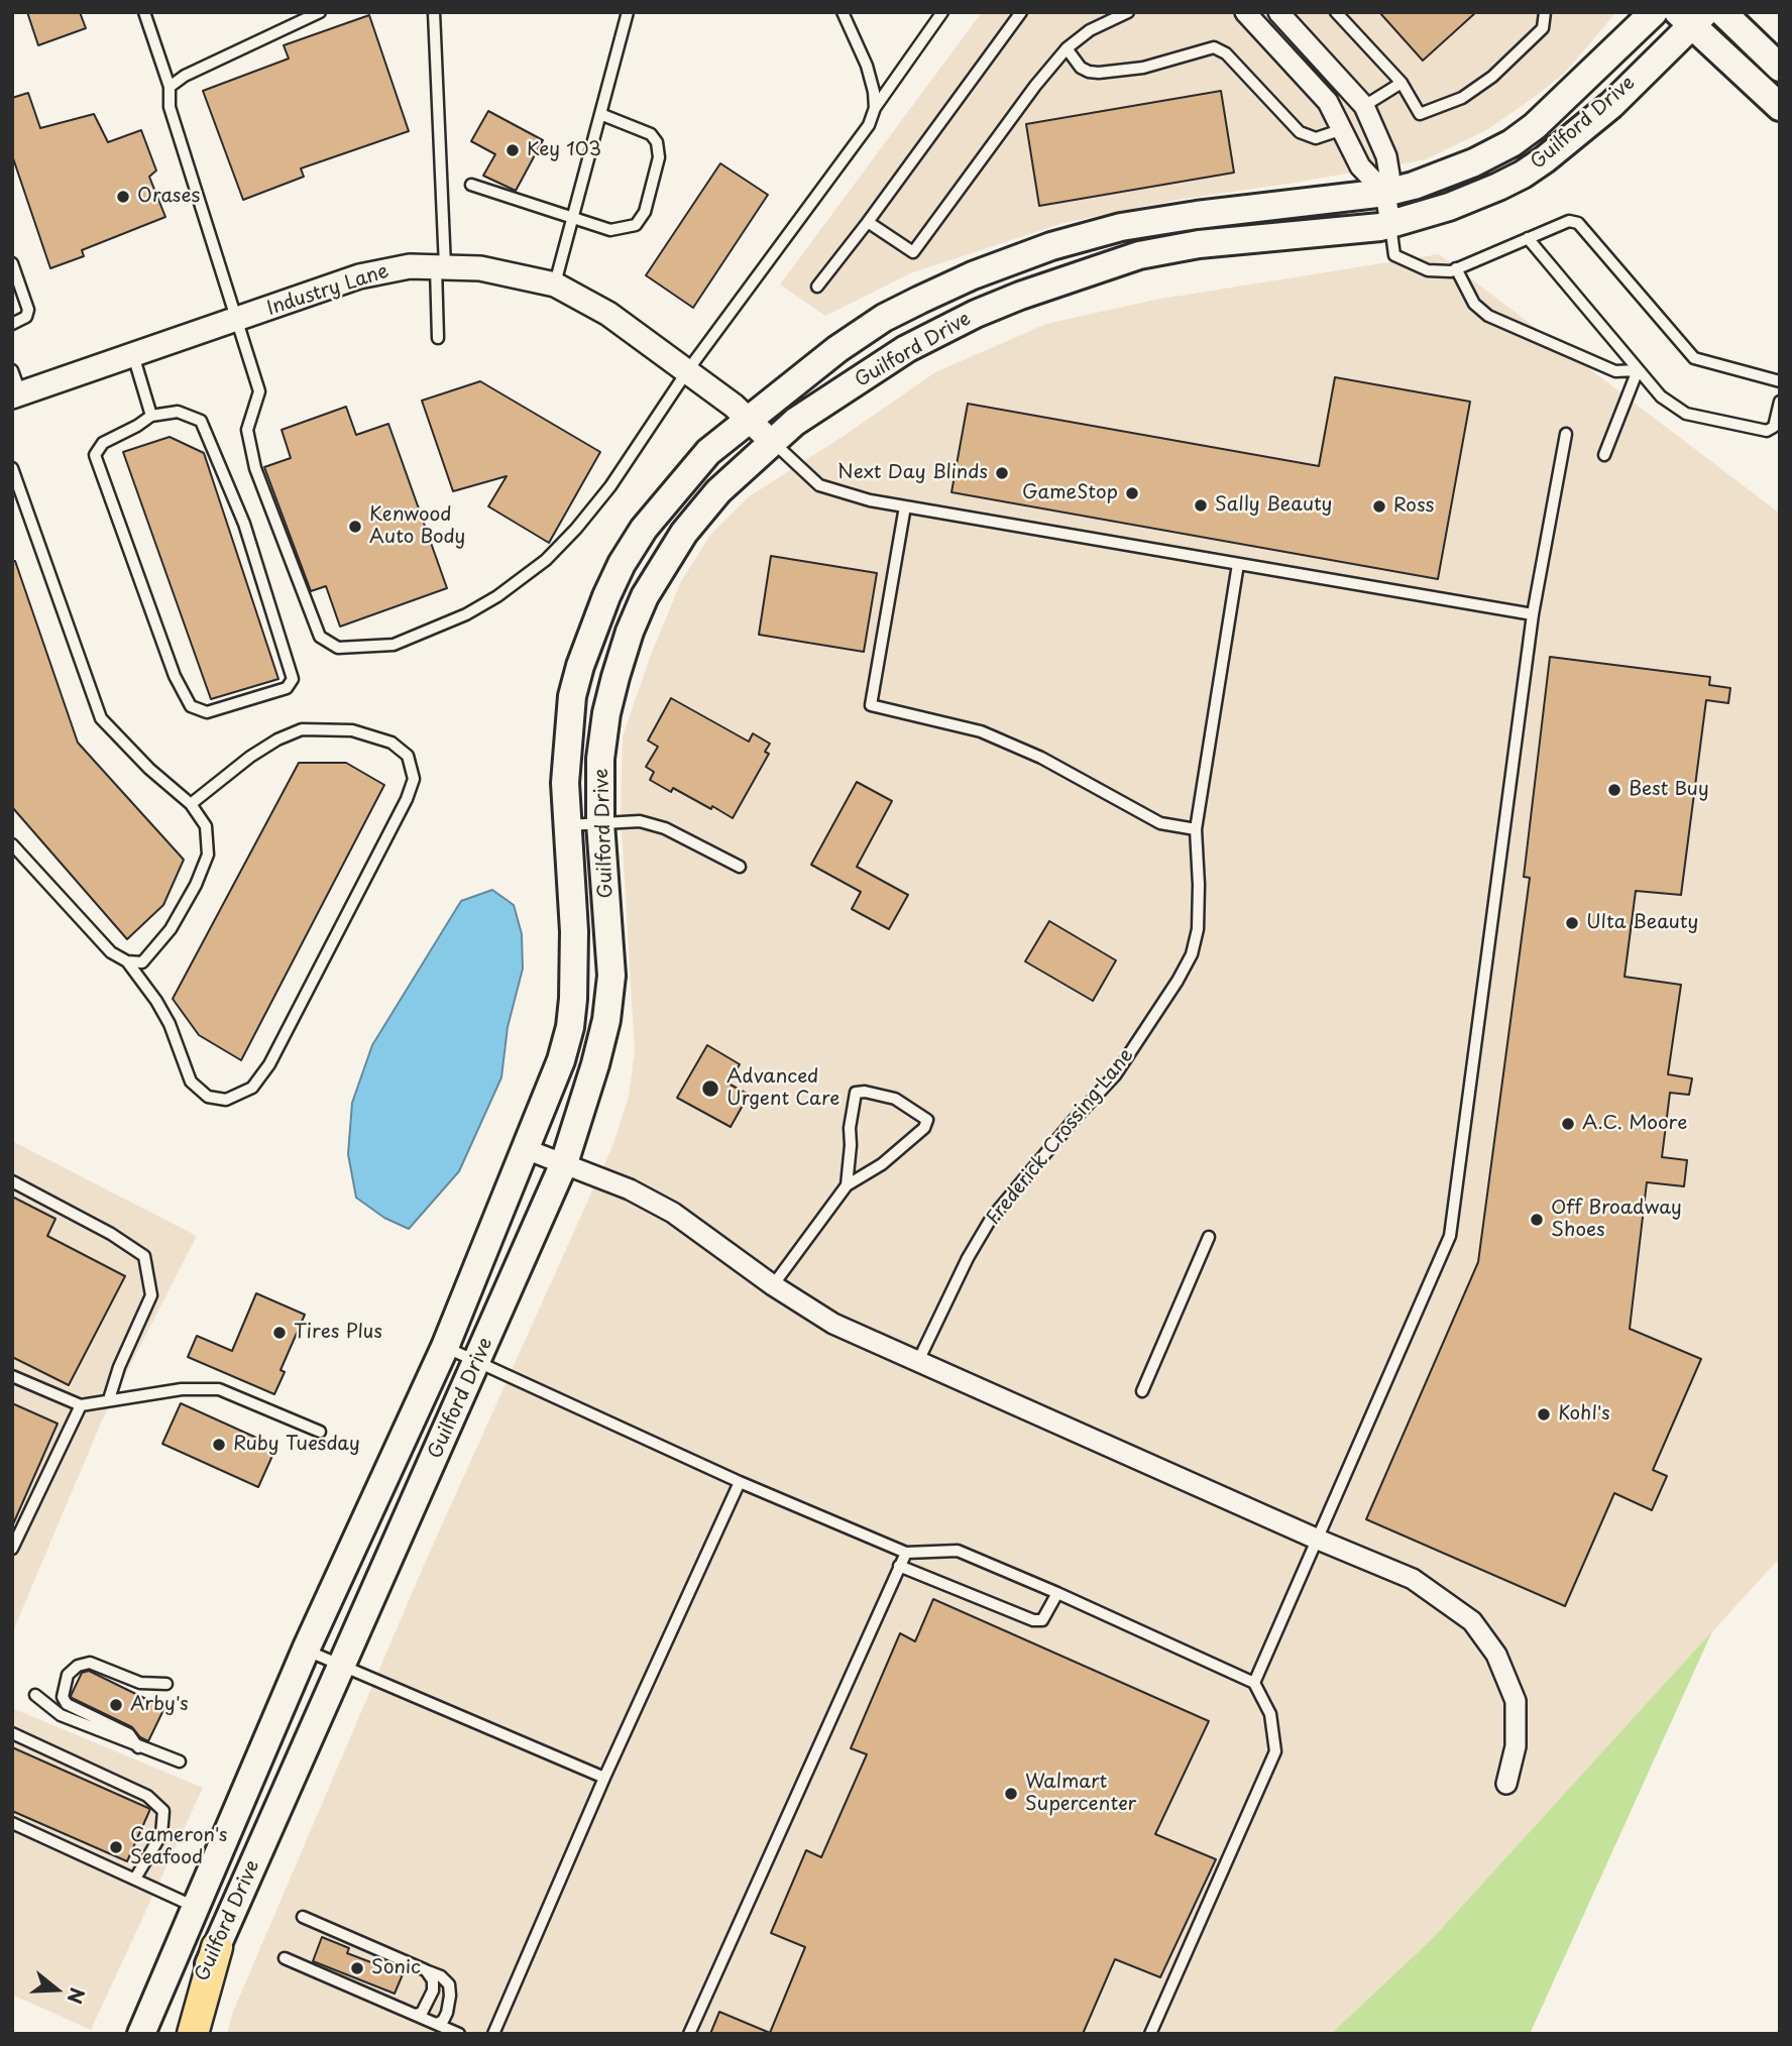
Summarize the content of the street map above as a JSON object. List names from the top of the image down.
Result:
{
  "streets": {
    "main road": ["Guilford Drive"],
    "street": ["Industry Lane"],
    "lane": ["Frederick Crossing Lane"]
  },
  "crossings": [
    ["Guilford Drive", "Industry Lane"]
  ],
  "places": [
    "Key 103",
    "Orases",
    "Next Day Blinds",
    "GameStop",
    "Sally Beauty",
    "Ross",
    "Kenwood Auto Body",
    "Best Buy",
    "Ulta Beauty",
    "Advanced Urgent Care",
    "A.C. Moore",
    "Off Broadway Shoes",
    "Tires Plus",
    "Kohl's",
    "Ruby Tuesday",
    "Arby's",
    "Walmart Supercenter",
    "Cameron's Seafood",
    "Sonic"
  ],
  "north": "right"
}
